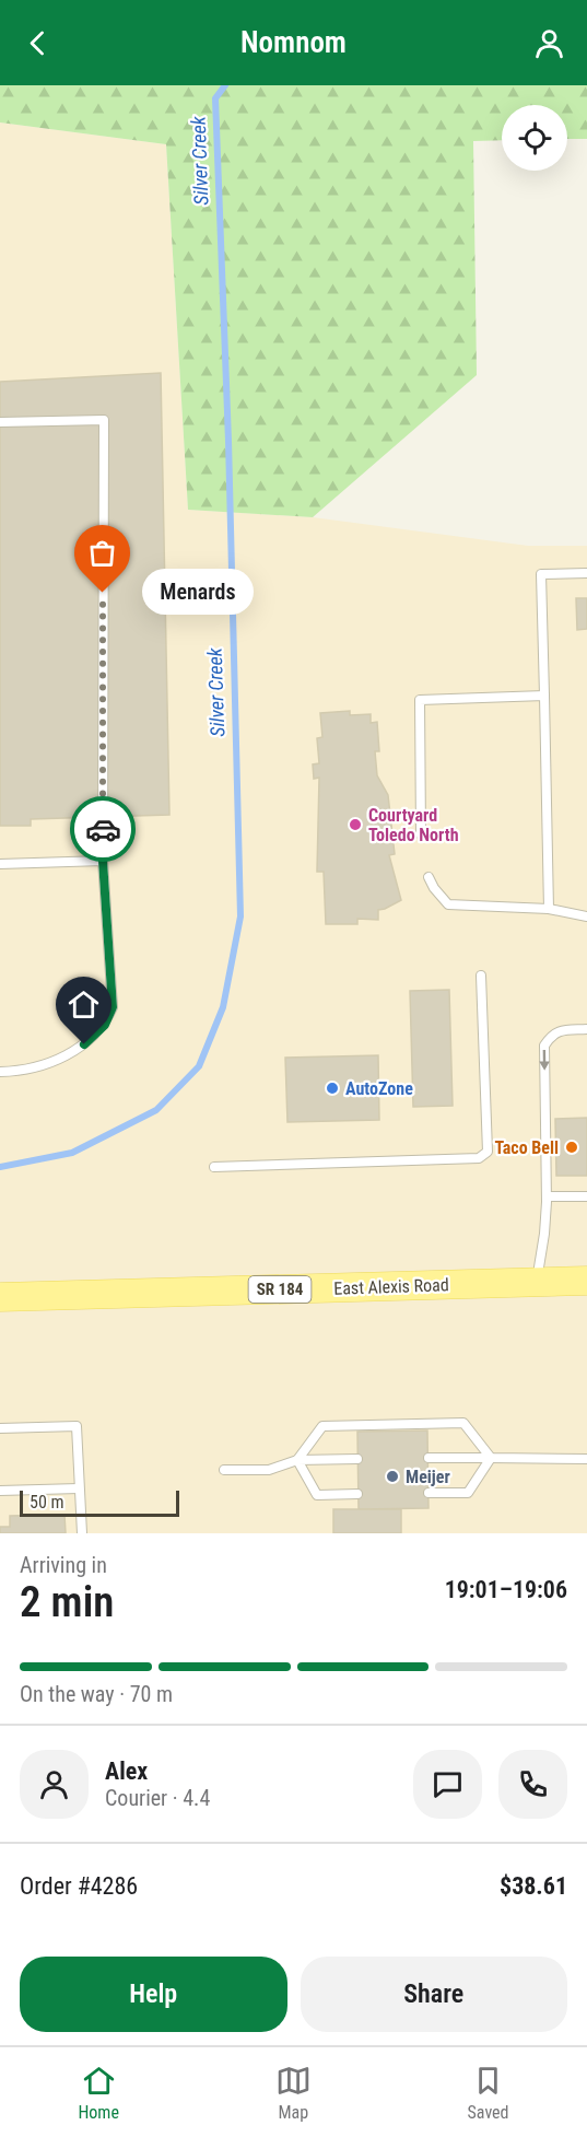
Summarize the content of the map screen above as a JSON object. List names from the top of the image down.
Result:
{
  "streets": {
    "main road": ["East Alexis Road", "SR 184"]
  },
  "water": ["Silver Creek"],
  "places": [
    "Menards",
    "Courtyard Toledo North",
    "AutoZone",
    "Taco Bell",
    "Meijer"
  ],
  "scale_bar": "50 m",
  "page": {
    "header": "Nomnom",
    "bubble": "Menards",
    "scale": "50 m",
    "heading": ["2 min", "Arriving in", "19:01–19:06"],
    "panel": [
      "Alex",
      "Courier · 4.4",
      "Order #4286",
      "$38.61"
    ],
    "bar": "On the way · 70 m",
    "buttons": ["Help", "Share"],
    "tabs": ["Home", "Map", "Saved"]
  }
}
